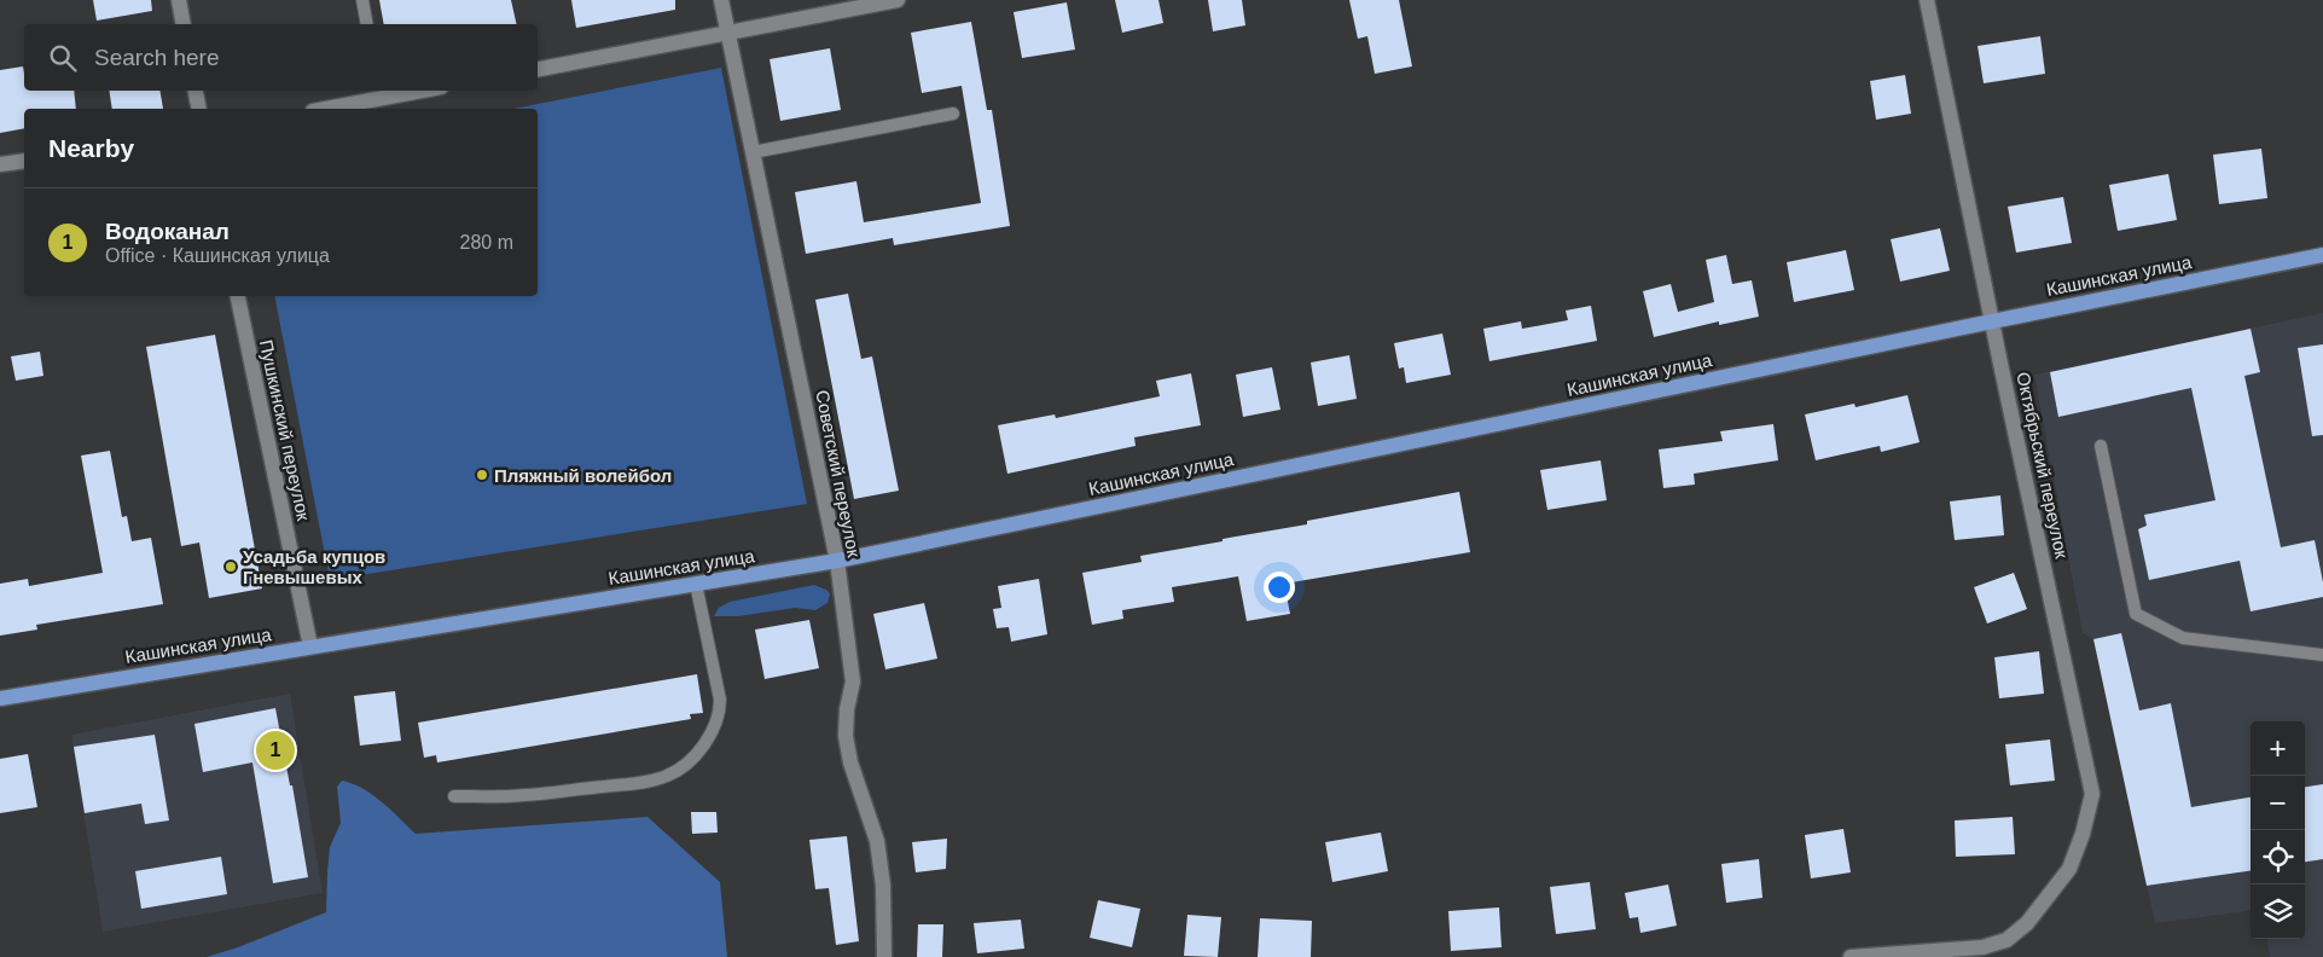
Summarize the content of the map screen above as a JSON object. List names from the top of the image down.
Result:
{
  "streets": {
    "main road": ["Кашинская улица"],
    "street": ["Пушкинский переулок", "Октябрьский переулок", "Советский переулок"]
  },
  "crossings": [
    ["Кашинская улица", "Пушкинский переулок"],
    ["Кашинская улица", "Октябрьский переулок"],
    ["Кашинская улица", "Советский переулок"]
  ],
  "places": ["Пляжный волейбол", "Усадьба купцов Гневышевых"],
  "page": {
    "search": "Search here",
    "heading": "Nearby",
    "list": [
      {
        "mark": "1",
        "name": "Водоканал",
        "note": "Office · Кашинская улица",
        "value": "280 m"
      }
    ],
    "map_buttons": ["+", "−"],
    "pins": "1"
  }
}
